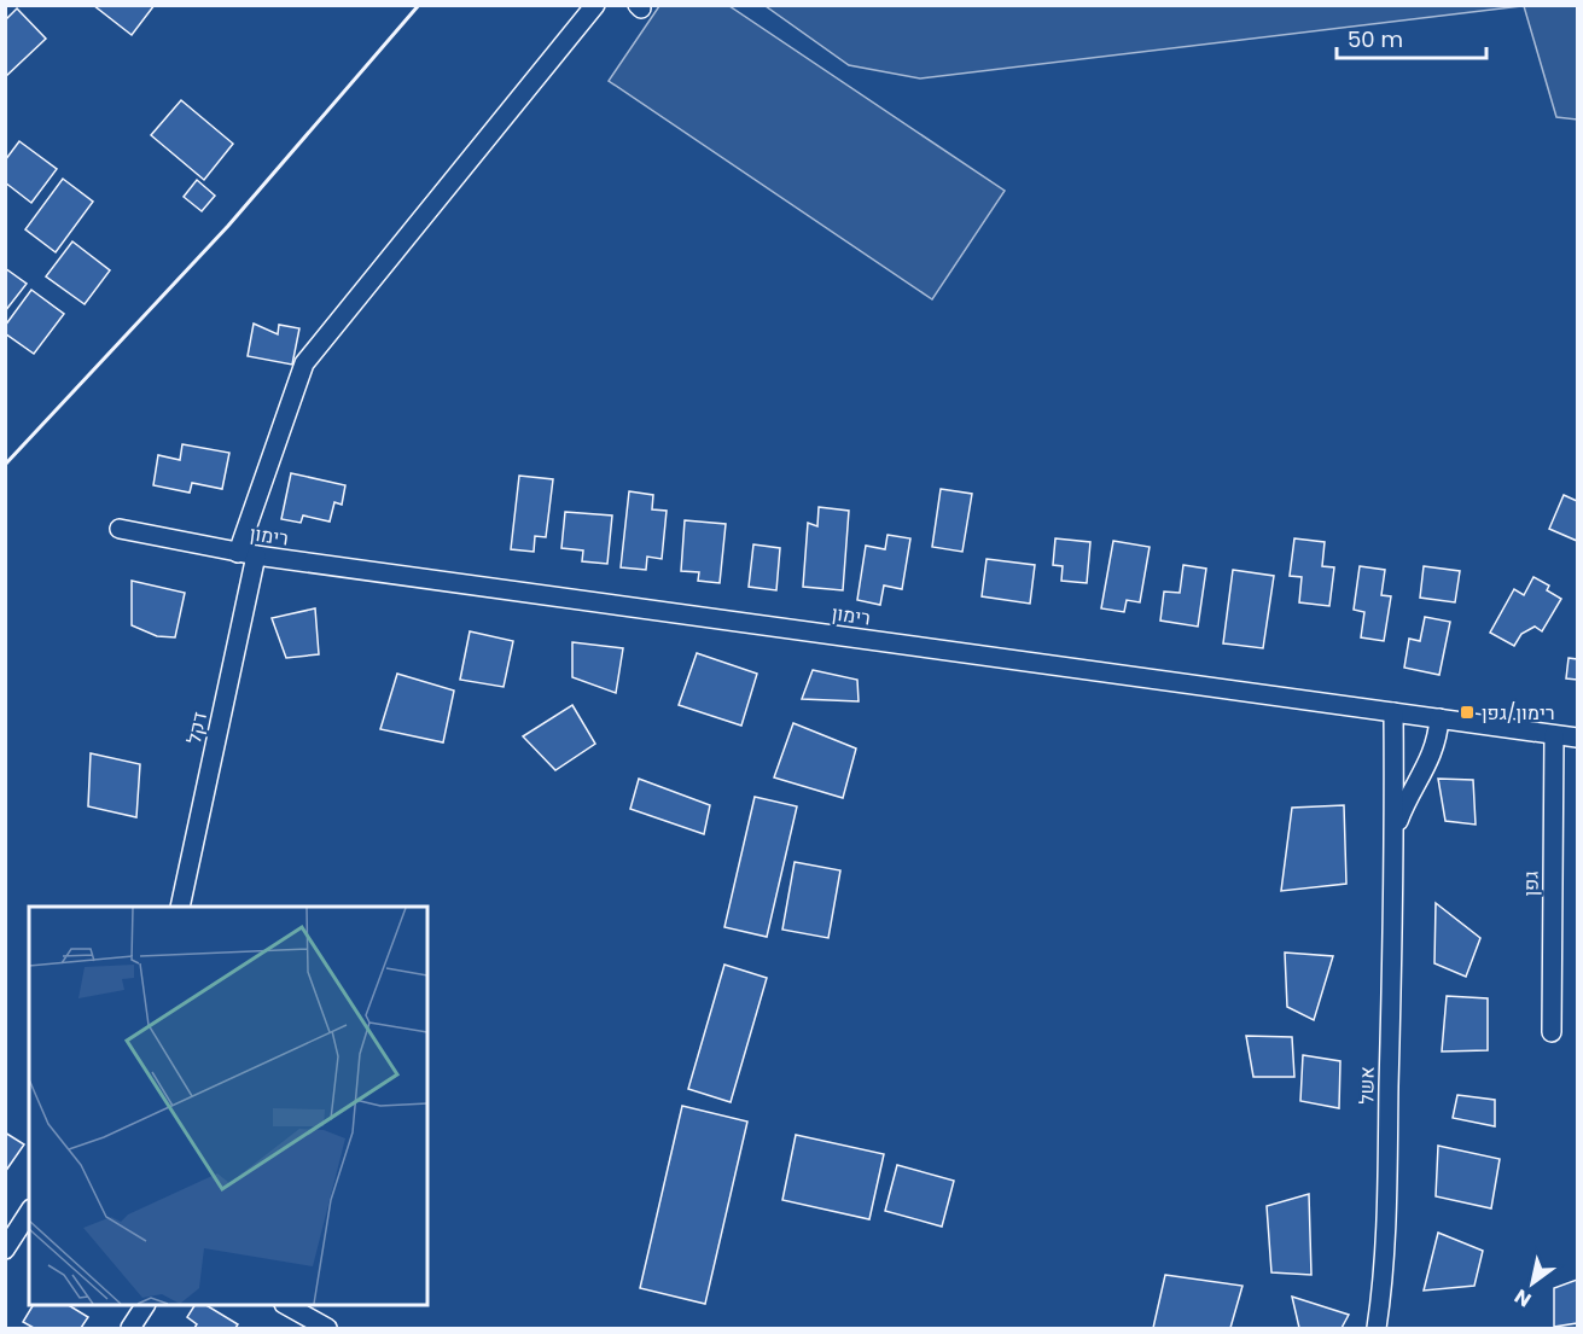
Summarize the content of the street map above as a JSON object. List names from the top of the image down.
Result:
{
  "streets": {
    "street": [
      "רימון",
      "דקל",
      "גפן",
      "אשל"
    ]
  },
  "crossings": [
    ["רימון", "דקל"],
    ["רימון", "גפן"],
    ["רימון", "אשל"]
  ],
  "places": {
    "transit": ["רימון/גפן"]
  },
  "scale_bar": "50 m",
  "north": "bottom left"
}
